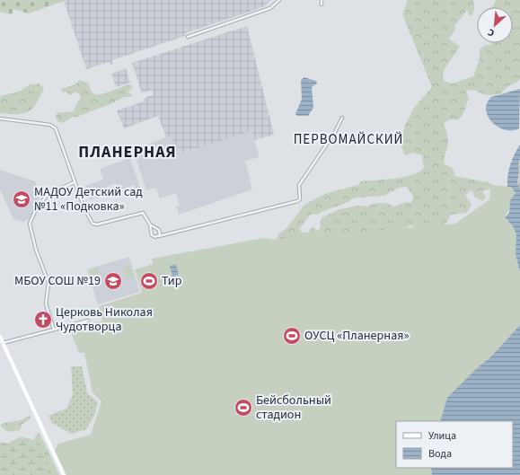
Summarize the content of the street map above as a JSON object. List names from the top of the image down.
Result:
{
  "districts": ["ПЕРВОМАЙСКИЙ", "ПЛАНЕРНАЯ"],
  "places": {
    "school or university": ["МАДОУ Детский сад №11 «Подковка»", "МБОУ СОШ №19"],
    "sports": ["Тир", "ОУСЦ «Планерная»", "Бейсбольный стадион"],
    "church": ["Церковь Николая Чудотворца"]
  },
  "legend": ["Улица", "Вода"],
  "north": "bottom left"
}
